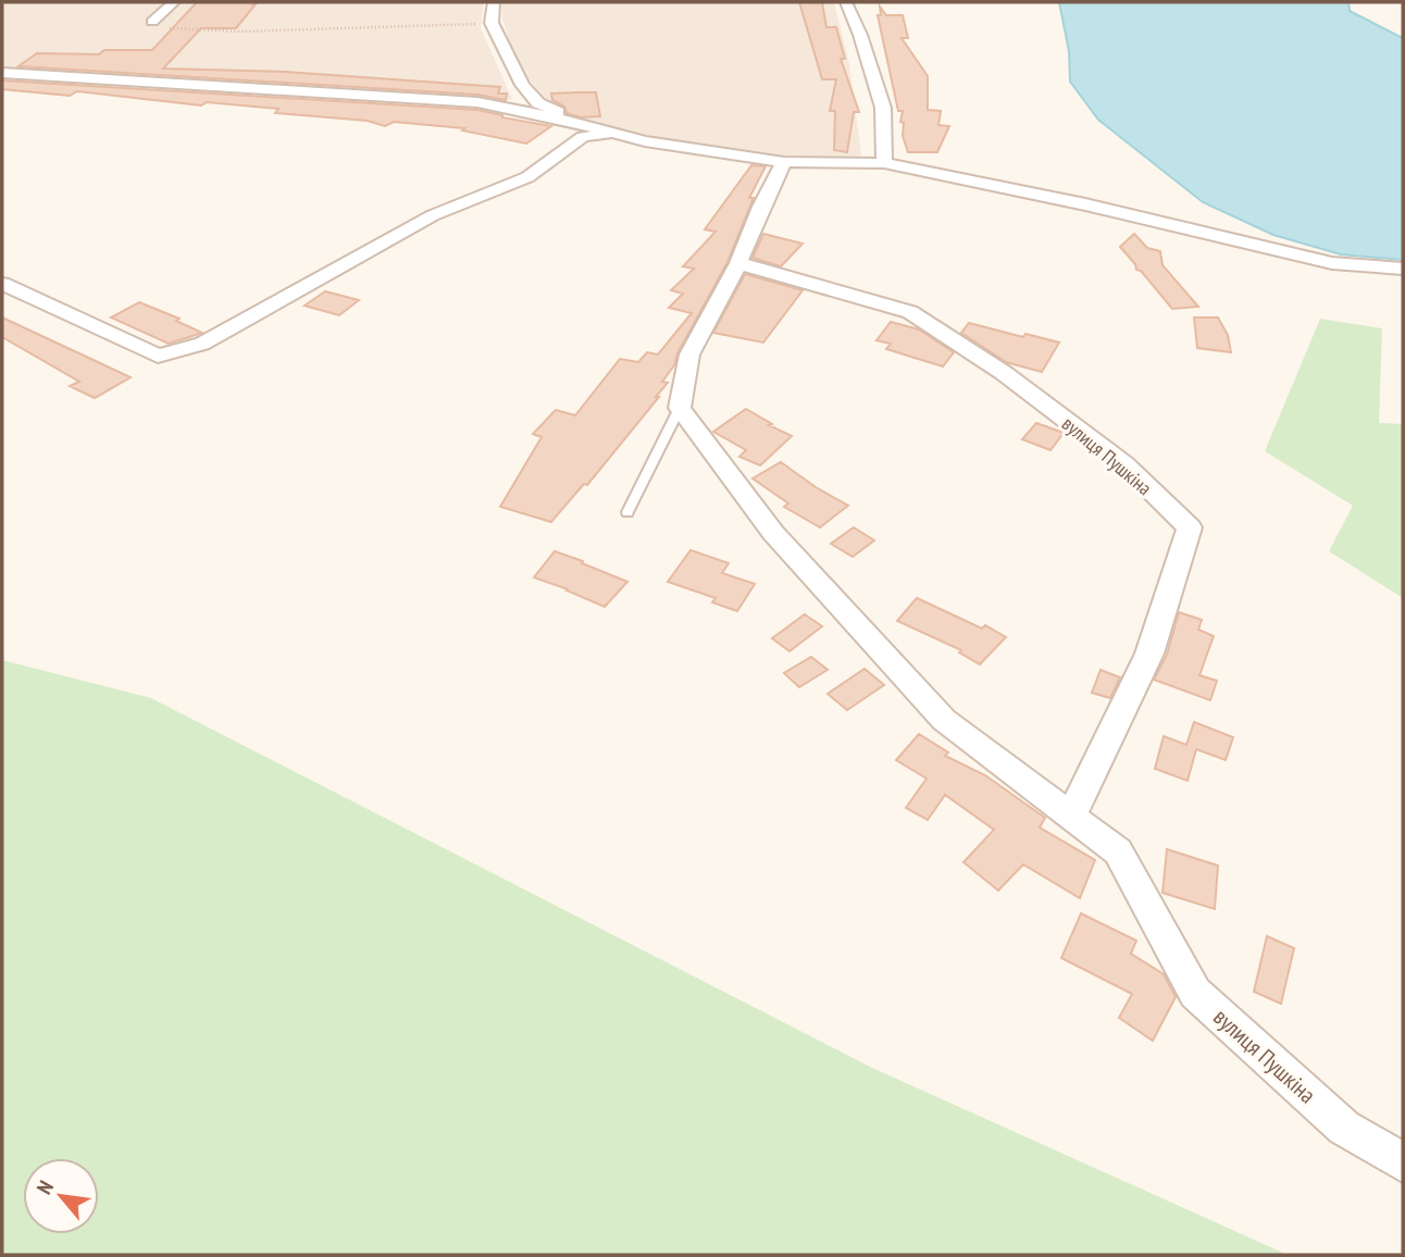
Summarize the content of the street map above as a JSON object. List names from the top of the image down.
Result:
{
  "streets": {
    "street": ["вулиця Пушкіна"]
  },
  "north": "top left"
}
